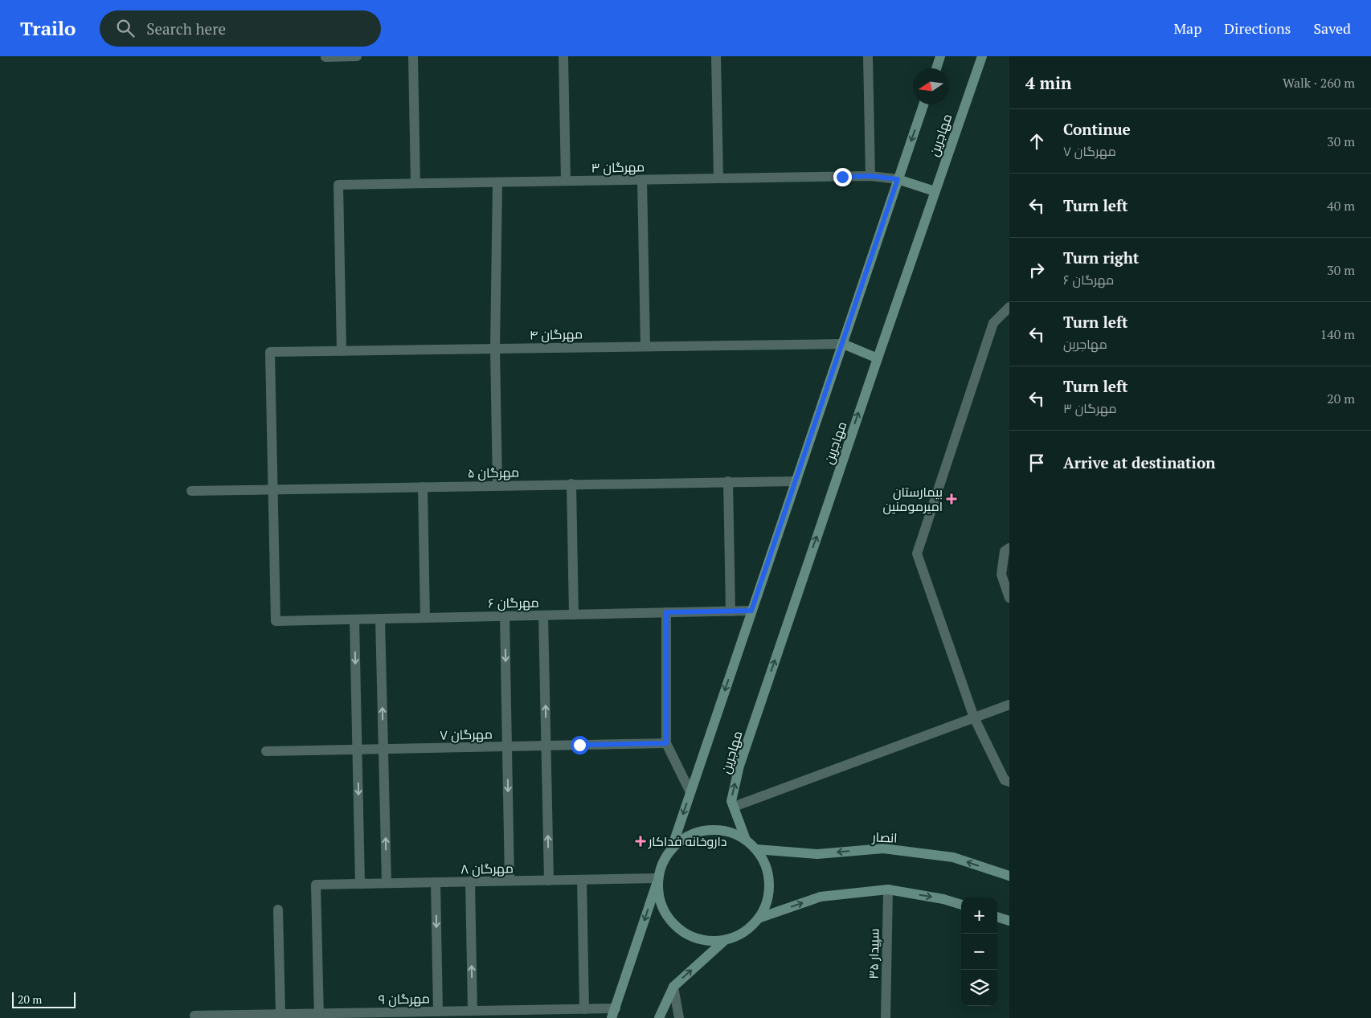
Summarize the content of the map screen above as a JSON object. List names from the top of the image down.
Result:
{
  "streets": {
    "main road": ["مهاجرین", "انصار"],
    "street": [
      "مهرگان ۳",
      "مهرگان ۴",
      "مهرگان ۵",
      "مهرگان ۶",
      "مهرگان ۷",
      "مهرگان ۸",
      "سپیدار ۳۵",
      "مهرگان ۹"
    ]
  },
  "crossings": [
    ["مهاجرین", "مهرگان ۳"],
    ["مهاجرین", "مهرگان ۴"],
    ["مهاجرین", "مهرگان ۵"],
    ["مهاجرین", "مهرگان ۶"],
    ["مهاجرین", "انصار"],
    ["مهاجرین", "مهرگان ۸"],
    ["مهرگان ۳", "مهرگان ۴"],
    ["مهرگان ۴", "مهرگان ۵"],
    ["مهرگان ۴", "مهرگان ۶"],
    ["مهرگان ۵", "مهرگان ۶"],
    ["انصار", "مهرگان ۸"],
    ["مهرگان ۸", "مهرگان ۹"]
  ],
  "places": {
    "health": ["بیمارستان امیرمومنین", "داروخانه فداکار"]
  },
  "scale_bar": "20 m",
  "north": "left",
  "page": {
    "header": "Trailo",
    "search": "Search here",
    "nav": ["Map", "Directions", "Saved"],
    "heading": ["4 min", "Walk · 260 m"],
    "list": [
      ["Continue", "مهرگان ۷", "30 m"],
      ["Turn left", "40 m"],
      ["Turn right", "مهرگان ۶", "30 m"],
      ["Turn left", "مهاجرین", "140 m"],
      ["Turn left", "مهرگان ۳", "20 m"],
      "Arrive at destination"
    ],
    "map_buttons": ["+", "−"],
    "scale": "20 m"
  }
}
